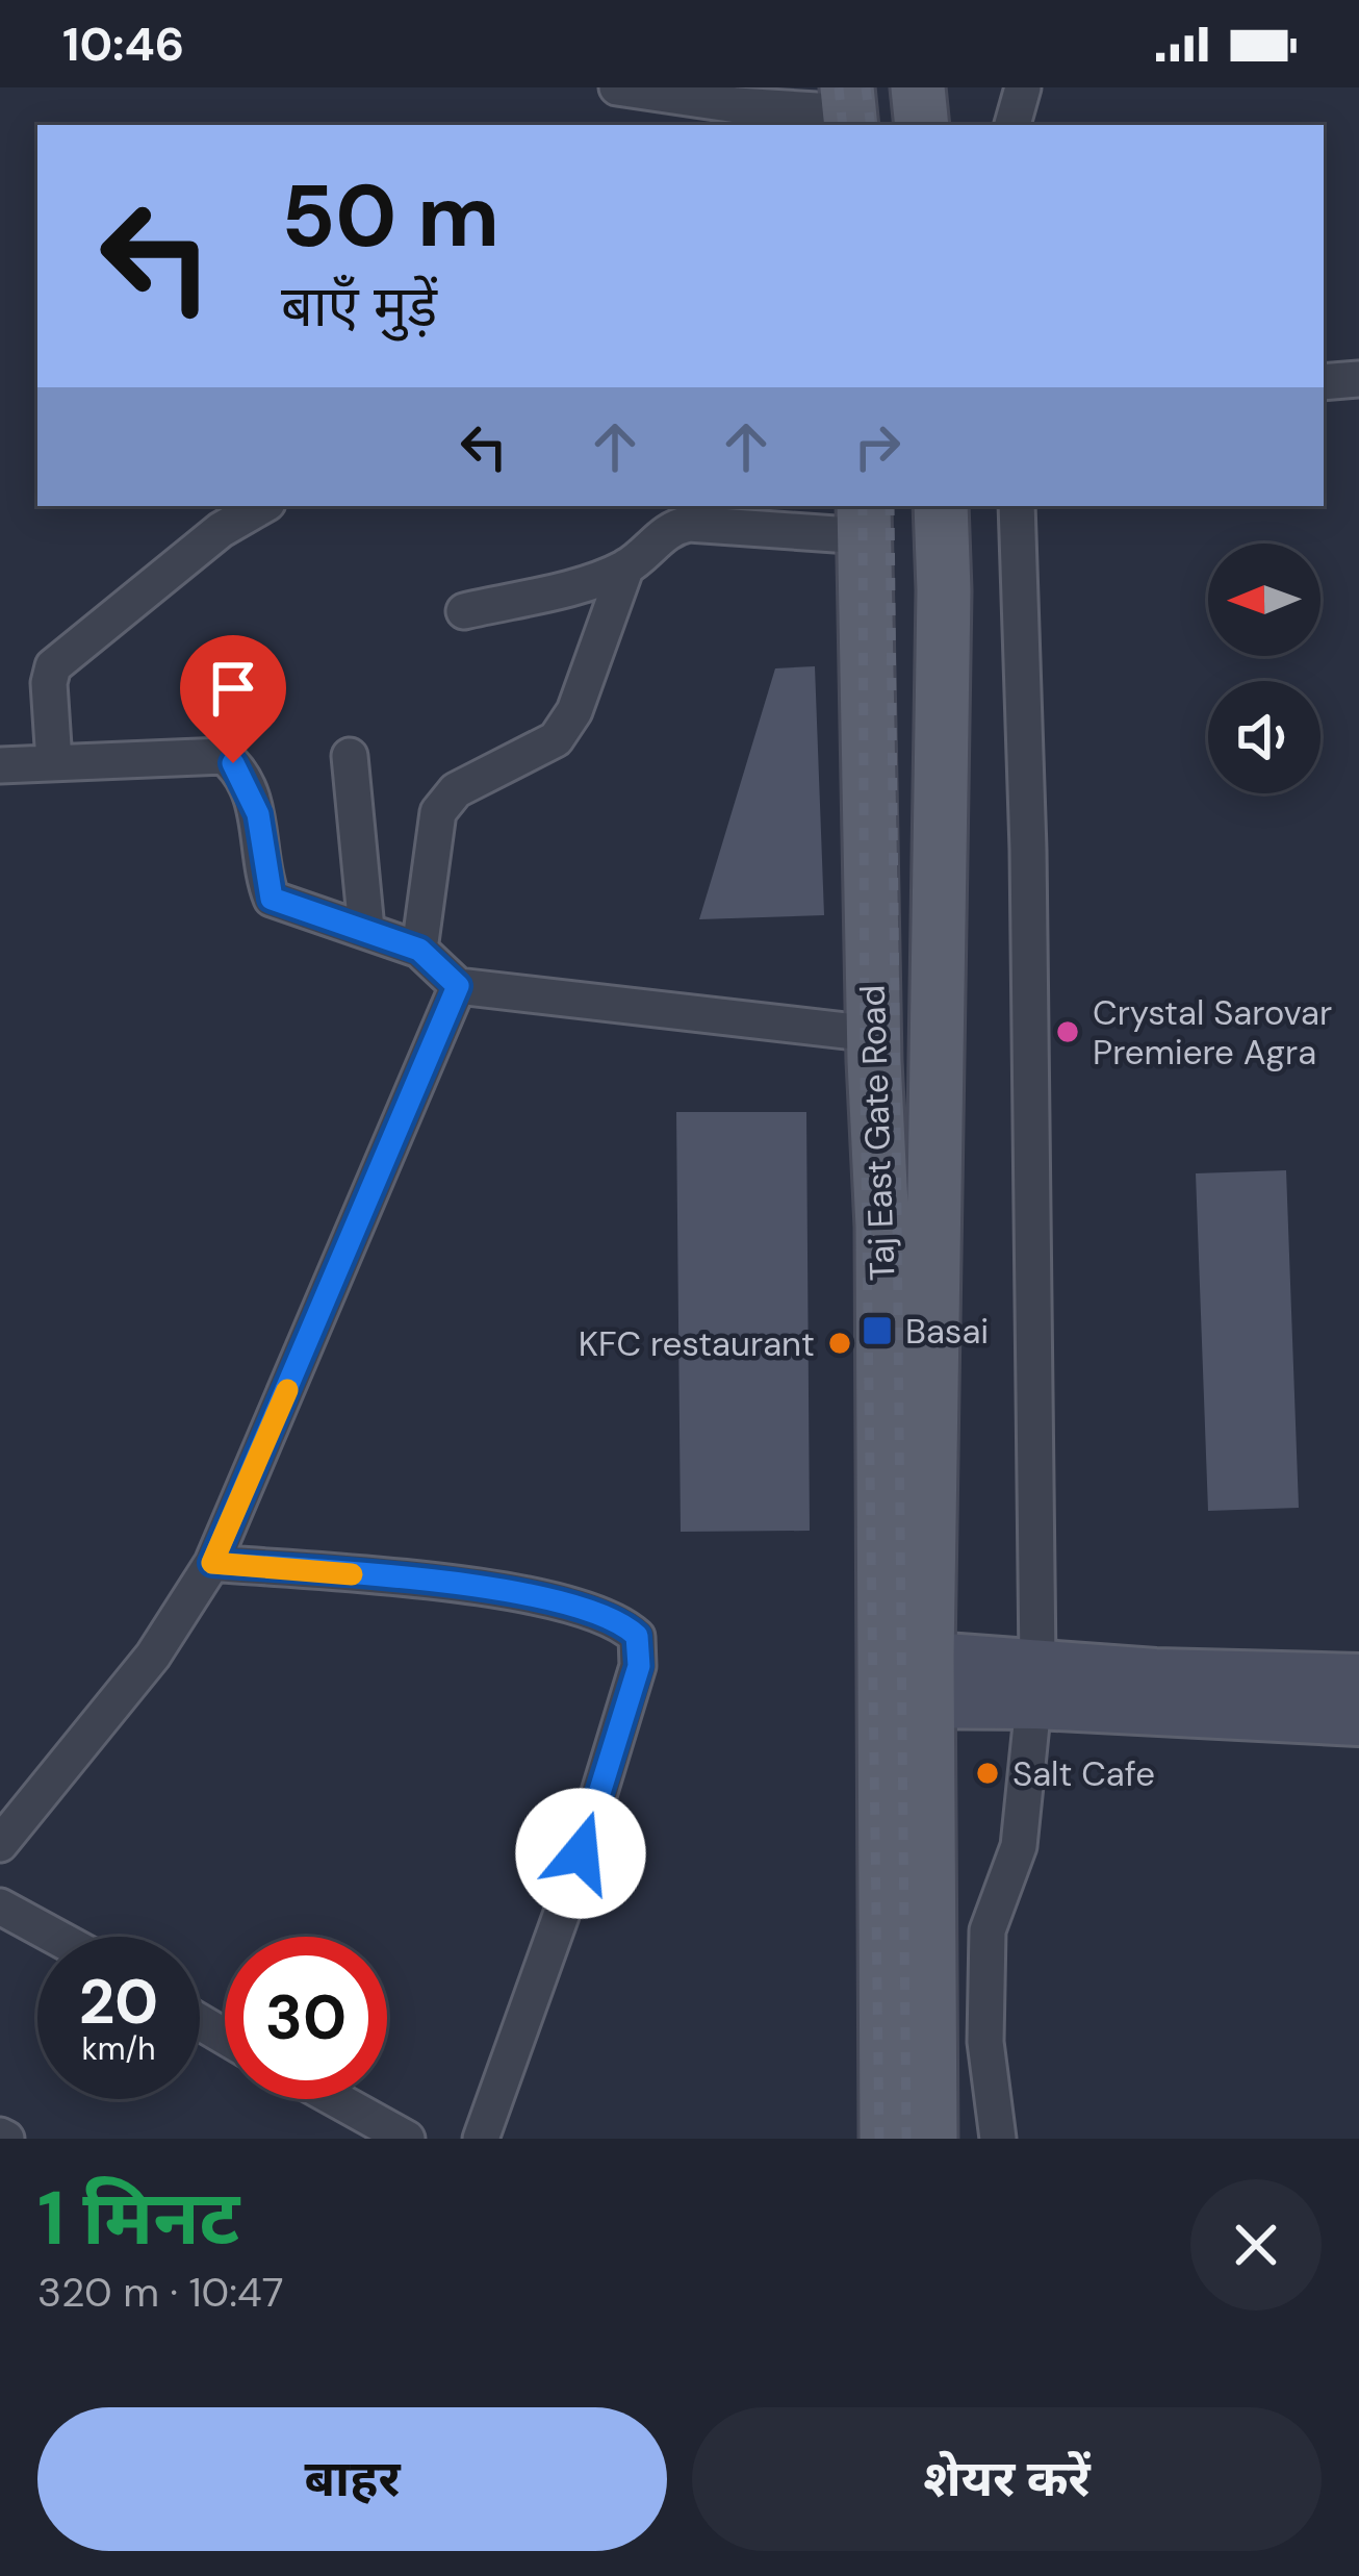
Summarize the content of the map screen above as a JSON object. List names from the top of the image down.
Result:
{
  "streets": {
    "main road": ["Taj East Gate Road"]
  },
  "places": {
    "other": ["Crystal Sarovar Premiere Agra", "KFC restaurant", "Salt Cafe"],
    "transit": ["Basai"]
  },
  "north": "left",
  "page": {
    "status": "10:46",
    "turn": ["50 m", "बाएँ मुड़ें"],
    "speed": "20 km/h",
    "limit": "30",
    "heading": ["1 मिनट", "320 m · 10:47"],
    "buttons": ["बाहर", "शेयर करें"]
  }
}
